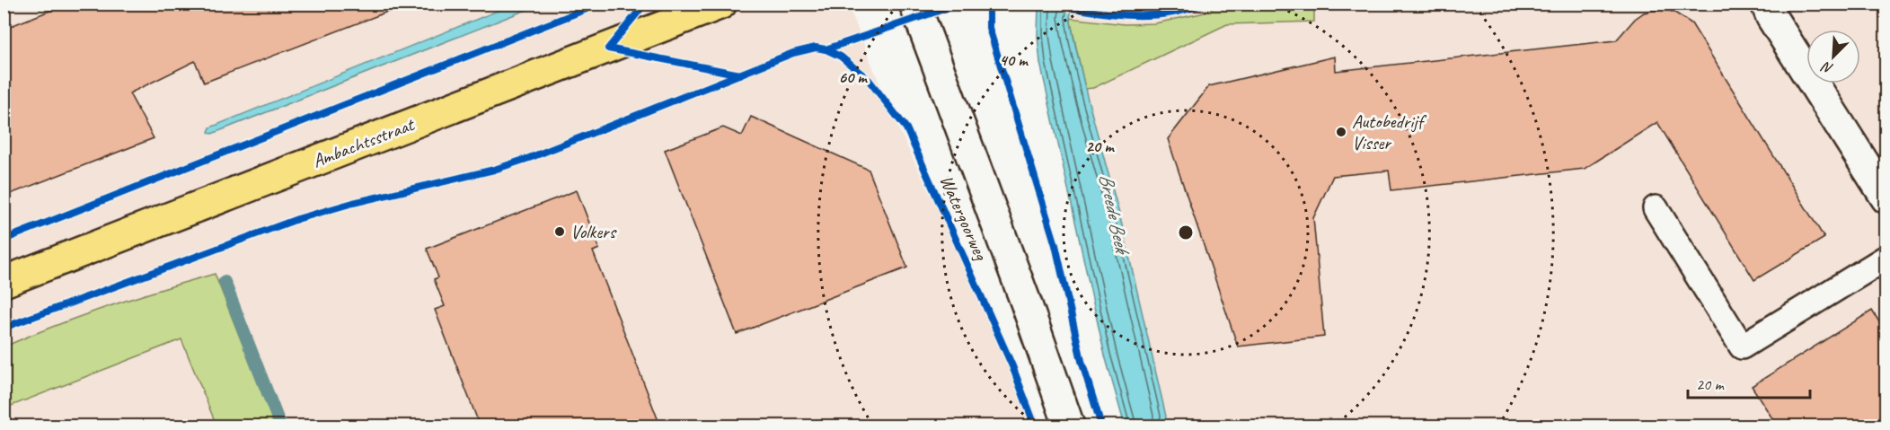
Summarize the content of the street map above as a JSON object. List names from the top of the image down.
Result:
{
  "streets": {
    "main road": ["Ambachtsstraat"],
    "street": ["Watergoorweg"]
  },
  "water": ["Breede Beek"],
  "places": ["Autobedrijf Visser", "Volkers"],
  "scale_bar": "20 m",
  "north": "bottom left",
  "rings": ["40 m", "60 m", "20 m"]
}
